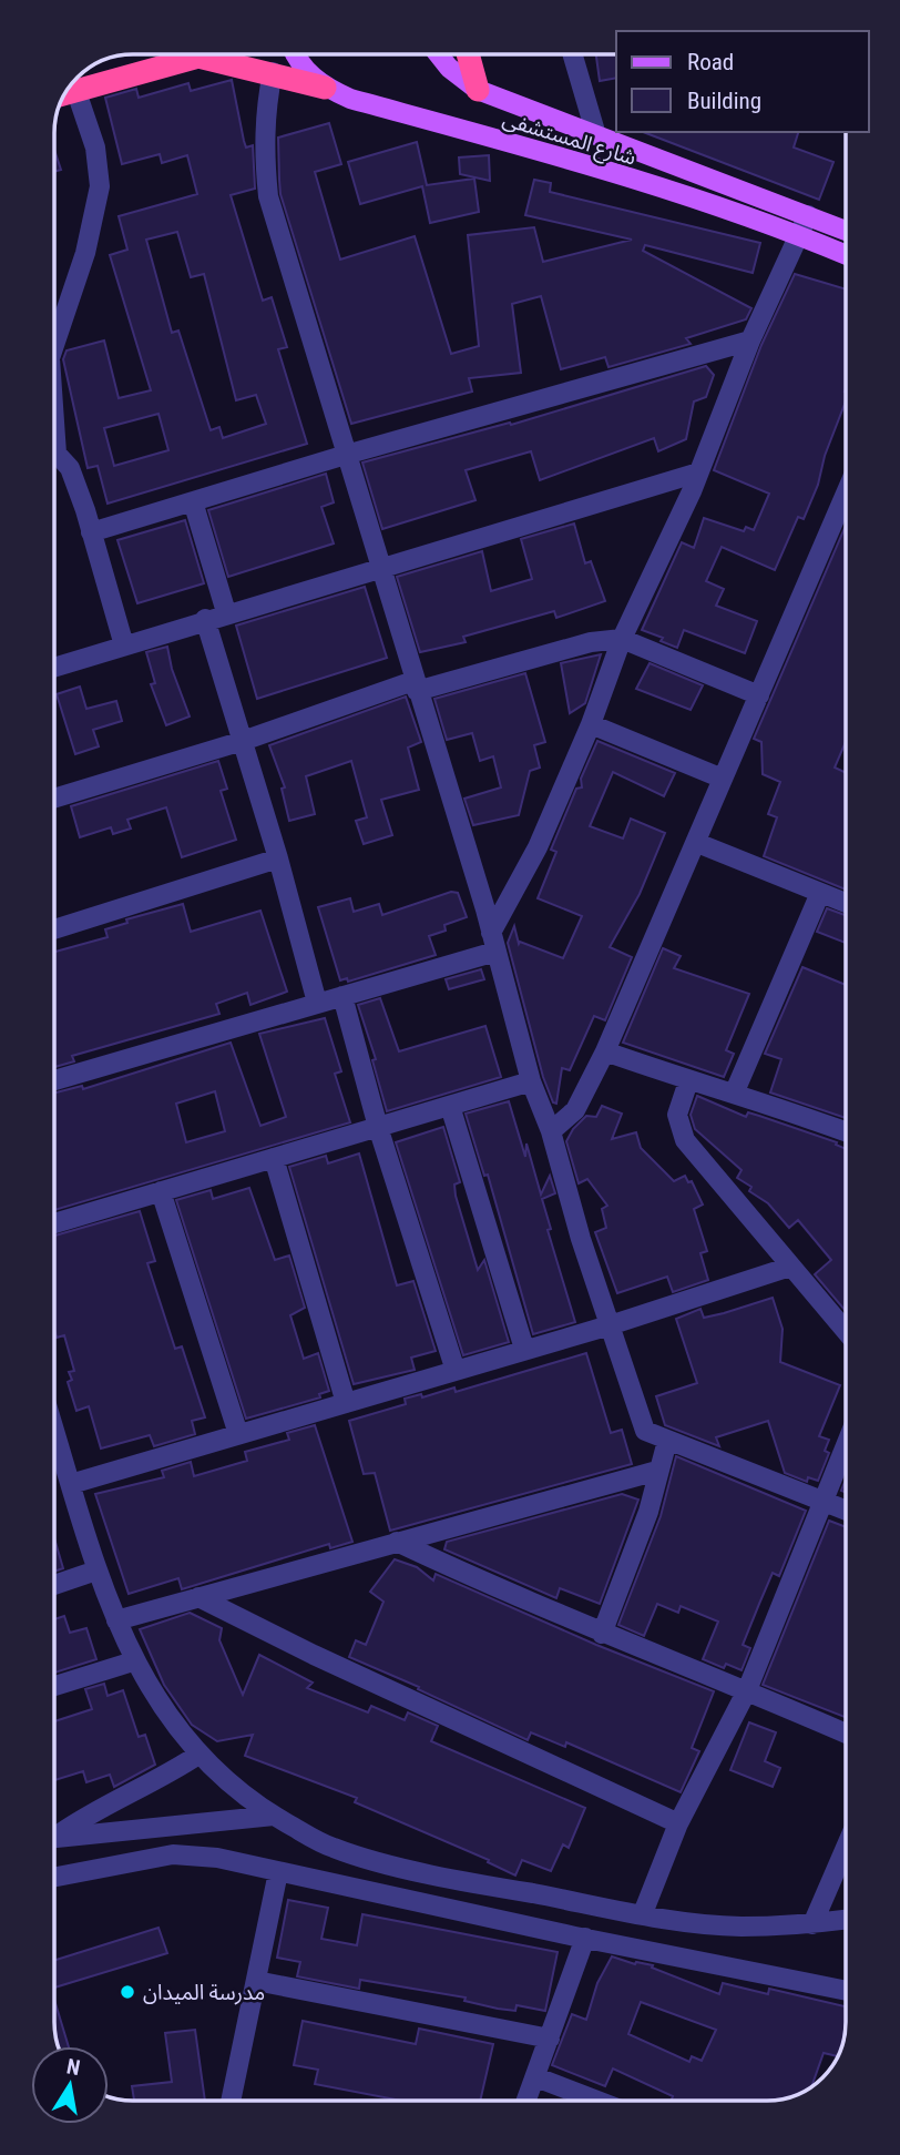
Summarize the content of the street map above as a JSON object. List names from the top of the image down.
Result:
{
  "streets": {
    "main road": ["شارع المستشفى"]
  },
  "places": ["مدرسة الميدان"],
  "legend": ["Road", "Building"],
  "north": "top"
}
